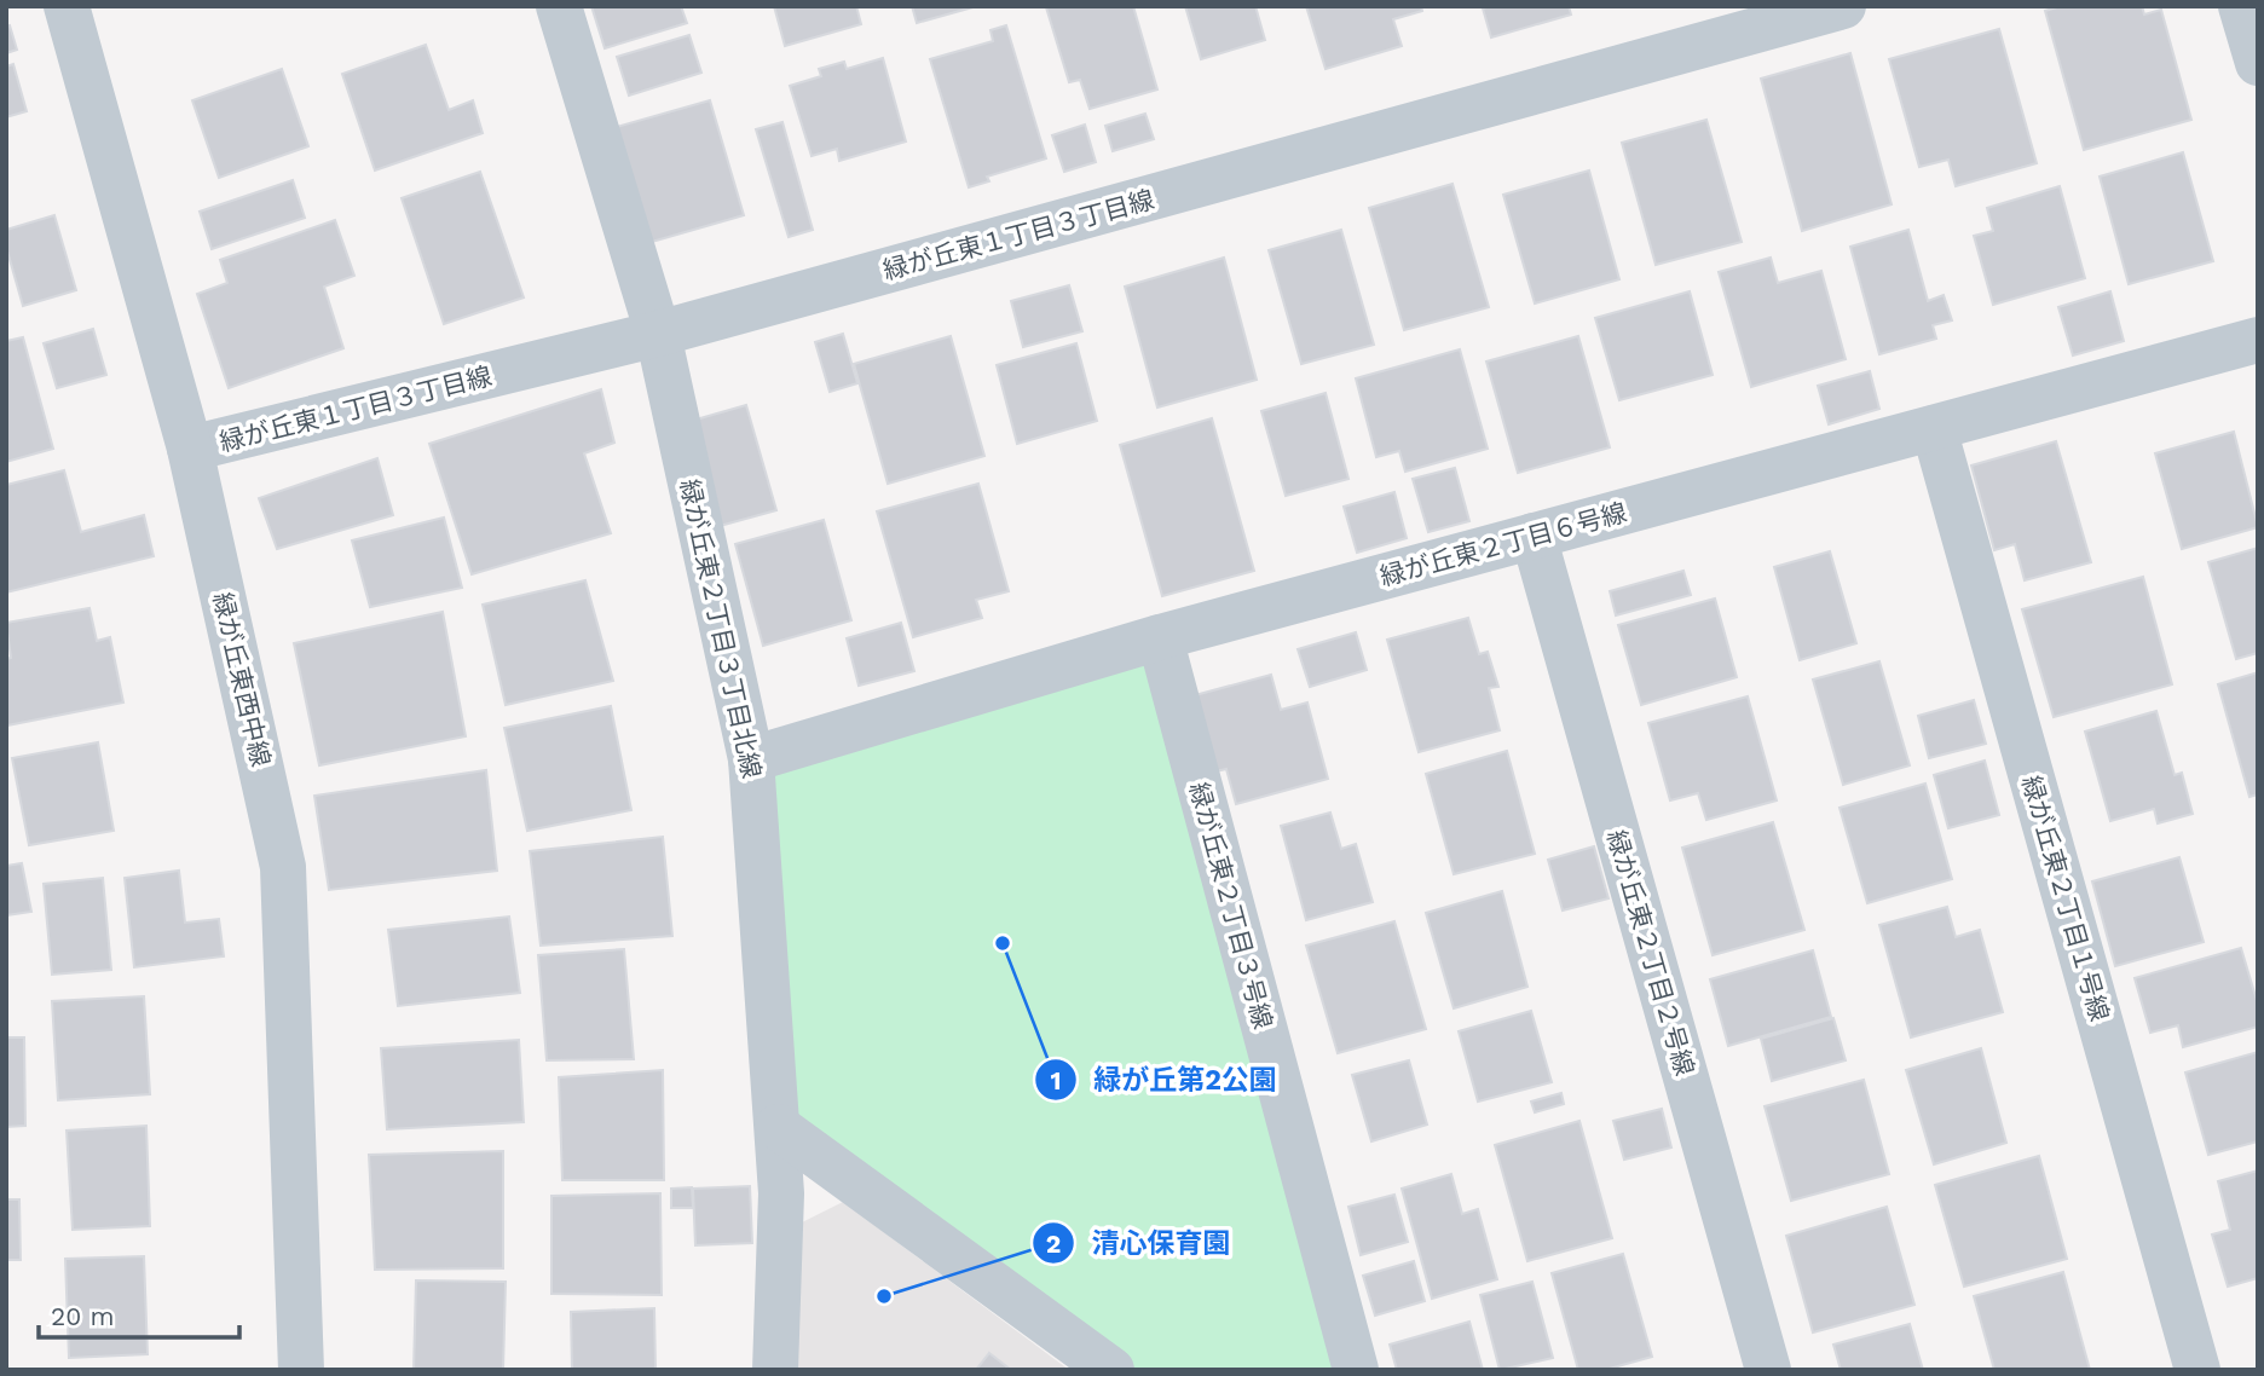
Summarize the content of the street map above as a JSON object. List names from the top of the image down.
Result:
{
  "streets": {
    "street": [
      "緑が丘東１丁目３丁目線",
      "緑が丘東２丁目６号線",
      "緑が丘東２丁目３丁目北線",
      "緑が丘東西中線",
      "緑が丘東２丁目１号線",
      "緑が丘東２丁目３号線",
      "緑が丘東２丁目２号線"
    ]
  },
  "crossings": [
    ["緑が丘東１丁目３丁目線", "緑が丘東２丁目３丁目北線"],
    ["緑が丘東１丁目３丁目線", "緑が丘東西中線"],
    ["緑が丘東２丁目６号線", "緑が丘東２丁目３丁目北線"],
    ["緑が丘東２丁目６号線", "緑が丘東２丁目１号線"],
    ["緑が丘東２丁目６号線", "緑が丘東２丁目３号線"],
    ["緑が丘東２丁目６号線", "緑が丘東２丁目２号線"]
  ],
  "places": ["緑が丘第2公園", "清心保育園"],
  "scale_bar": "20 m"
}
